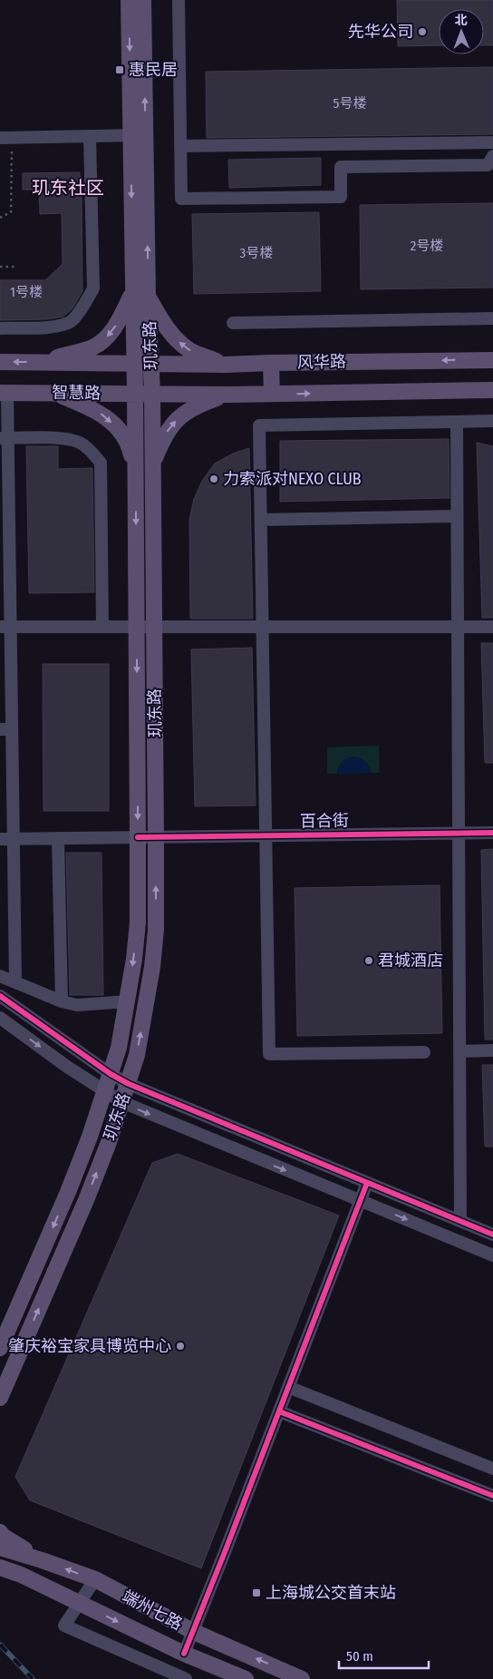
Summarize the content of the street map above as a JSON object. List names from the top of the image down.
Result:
{
  "streets": {
    "main road": [
      "玑东路",
      "风华路",
      "智慧路",
      "端州七路"
    ],
    "street": ["百合街"]
  },
  "crossings": [
    ["玑东路", "风华路"],
    ["玑东路", "智慧路"],
    ["玑东路", "百合街"],
    ["风华路", "智慧路"]
  ],
  "districts": ["玑东社区"],
  "places": {
    "other": [
      "先华公司",
      "力索派对NEXO CLUB",
      "君城酒店",
      "肇庆裕宝家具博览中心"
    ],
    "transit": ["惠民居", "上海城公交首末站"]
  },
  "house_numbers": [
    "5号楼",
    "2号楼",
    "3号楼",
    "1号楼"
  ],
  "scale_bar": "50 m",
  "north": "top"
}
